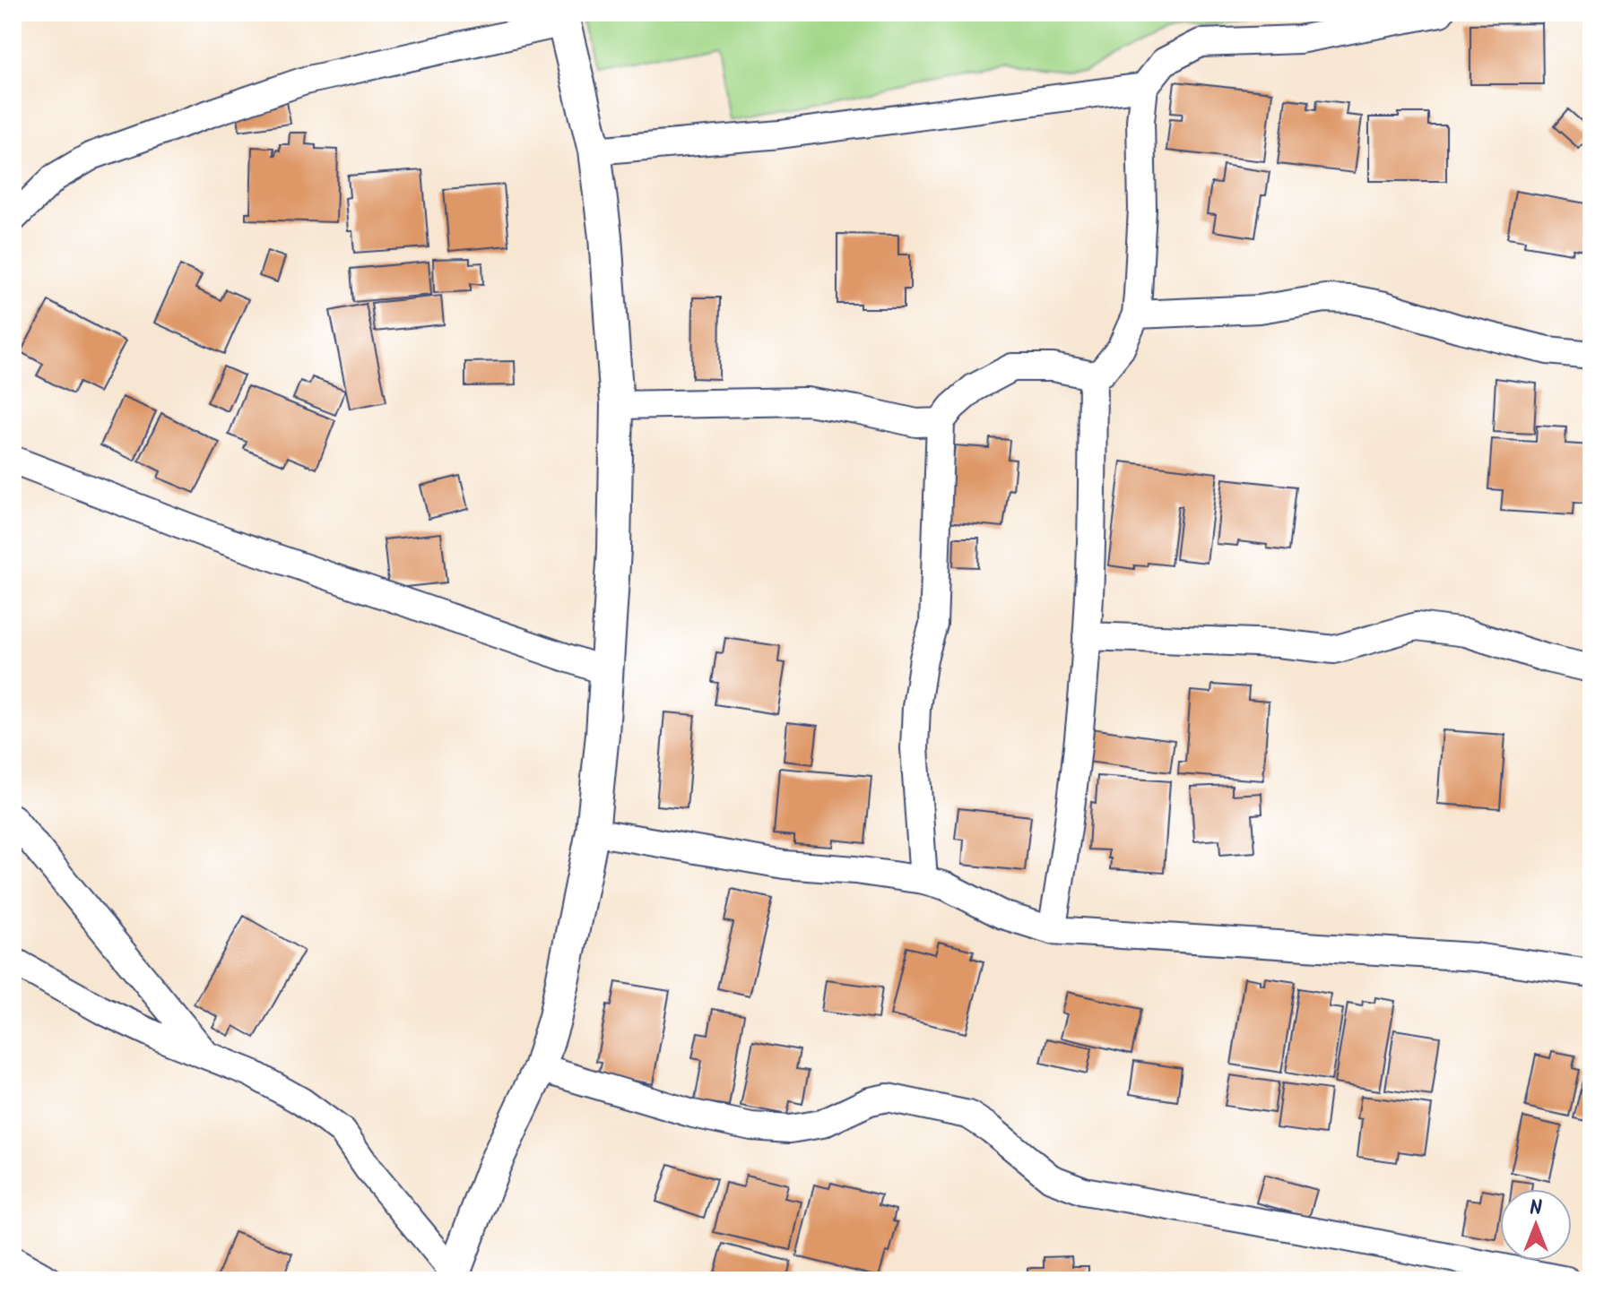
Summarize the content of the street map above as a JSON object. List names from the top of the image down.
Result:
{
  "north": "top"
}
